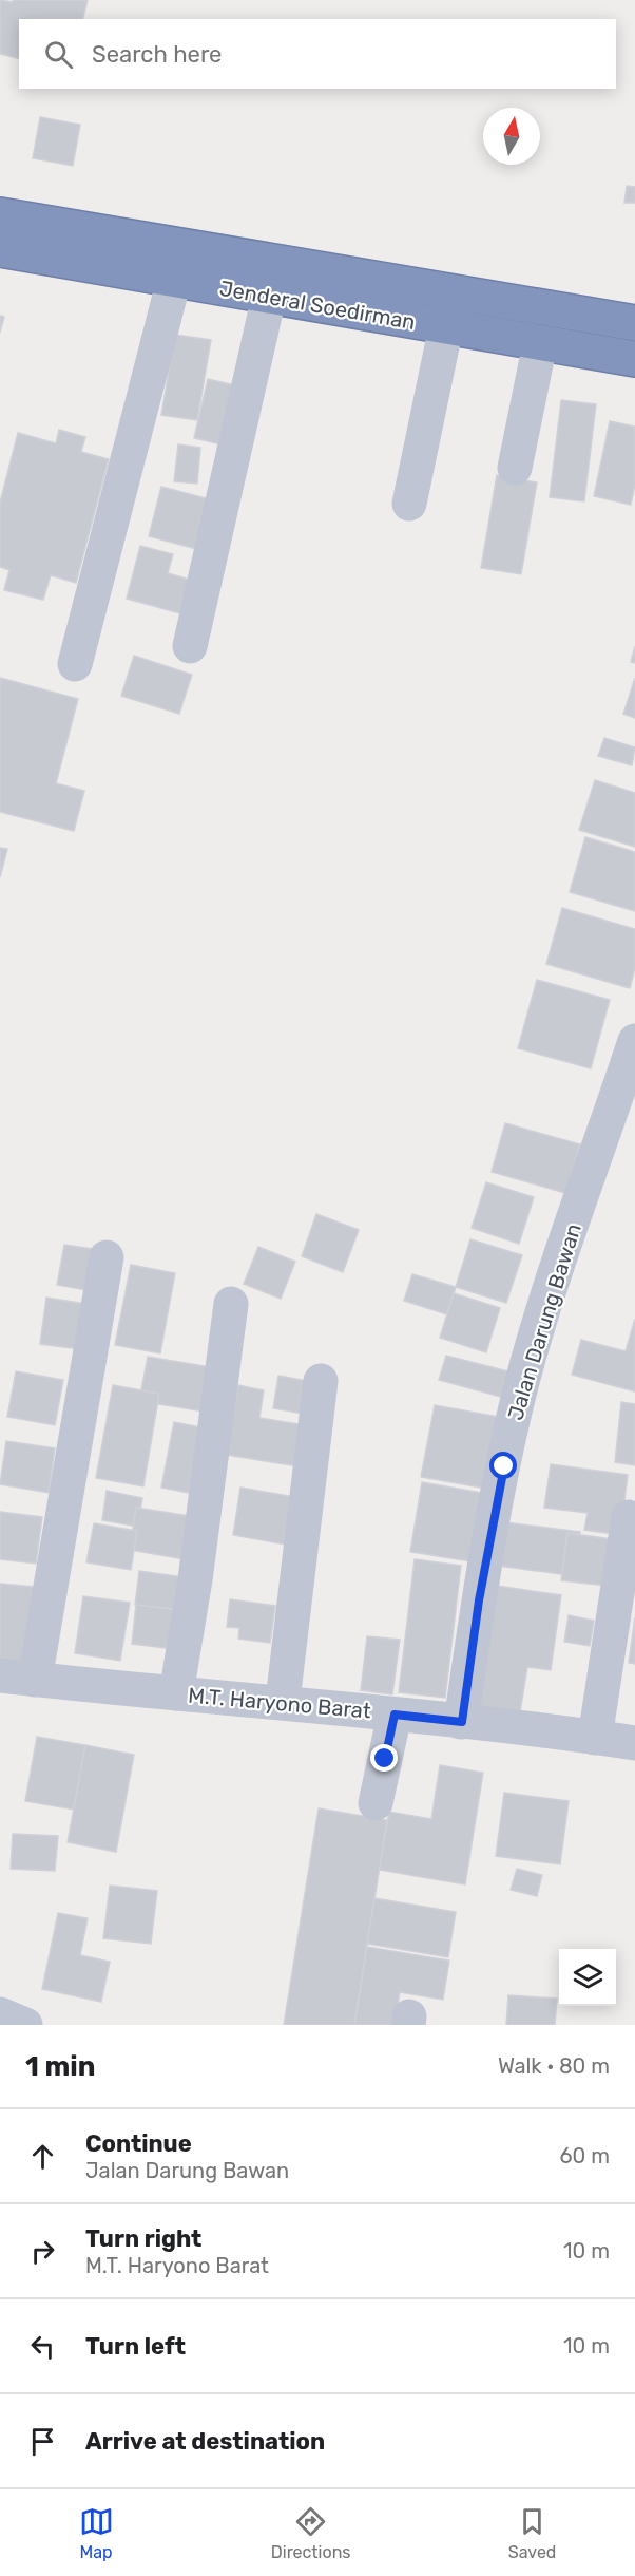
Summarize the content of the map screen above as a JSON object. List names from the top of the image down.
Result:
{
  "streets": {
    "highway": ["Jenderal Soedirman"],
    "street": ["Jalan Darung Bawan", "M.T. Haryono Barat"]
  },
  "crossings": [
    ["Jalan Darung Bawan", "M.T. Haryono Barat"]
  ],
  "north": "top",
  "page": {
    "search": "Search here",
    "heading": ["1 min", "Walk · 80 m"],
    "list": [
      ["Continue", "Jalan Darung Bawan", "60 m"],
      ["Turn right", "M.T. Haryono Barat", "10 m"],
      ["Turn left", "10 m"],
      "Arrive at destination"
    ],
    "nav": ["Map", "Directions", "Saved"]
  }
}
